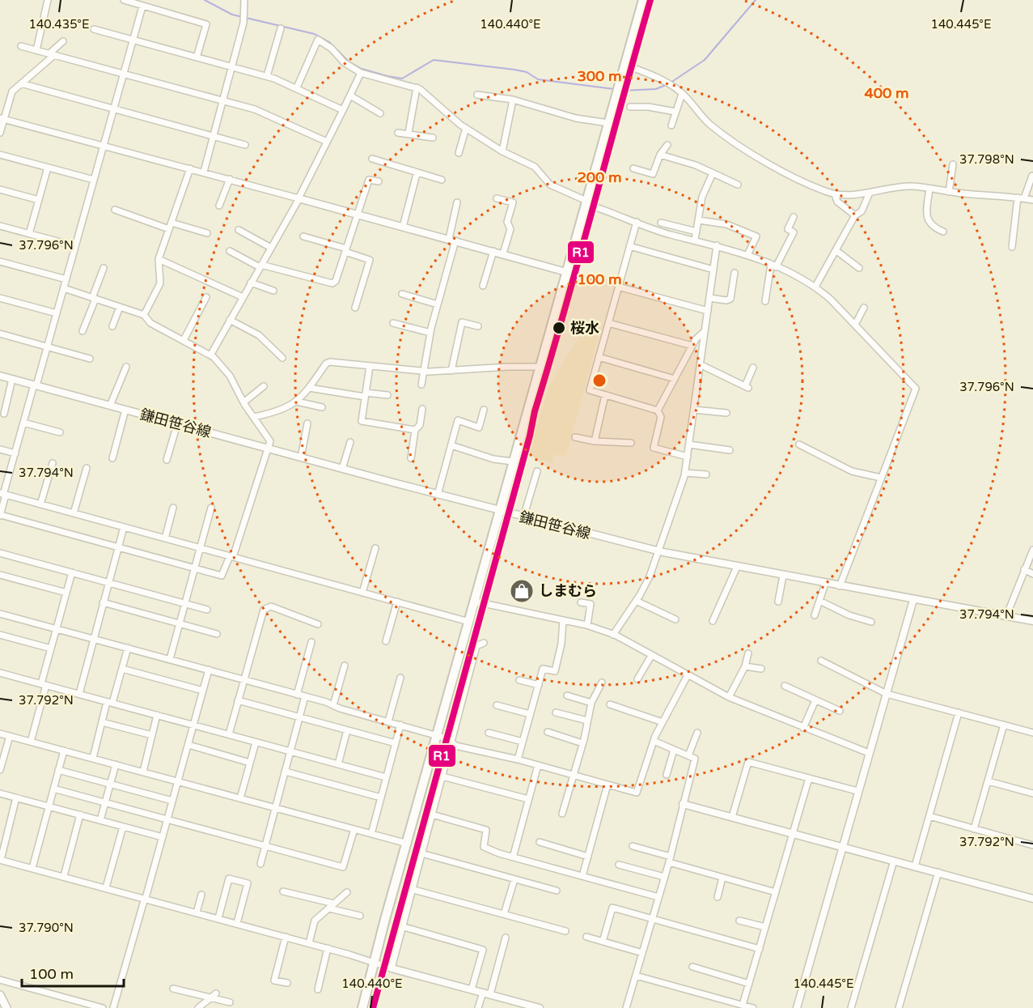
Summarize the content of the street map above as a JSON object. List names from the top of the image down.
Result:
{
  "streets": {
    "street": ["鎌田笹谷線"]
  },
  "places": {
    "other": ["桜水"],
    "shop": ["しまむら"]
  },
  "lines": ["transit line R1"],
  "scale_bar": "100 m",
  "coordinates": [
    "140.435°E",
    "140.440°E",
    "140.445°E",
    "37.798°N",
    "37.796°N",
    "37.794°N",
    "37.792°N",
    "37.790°N"
  ],
  "rings": [
    "300 m",
    "400 m",
    "200 m",
    "100 m"
  ]
}
